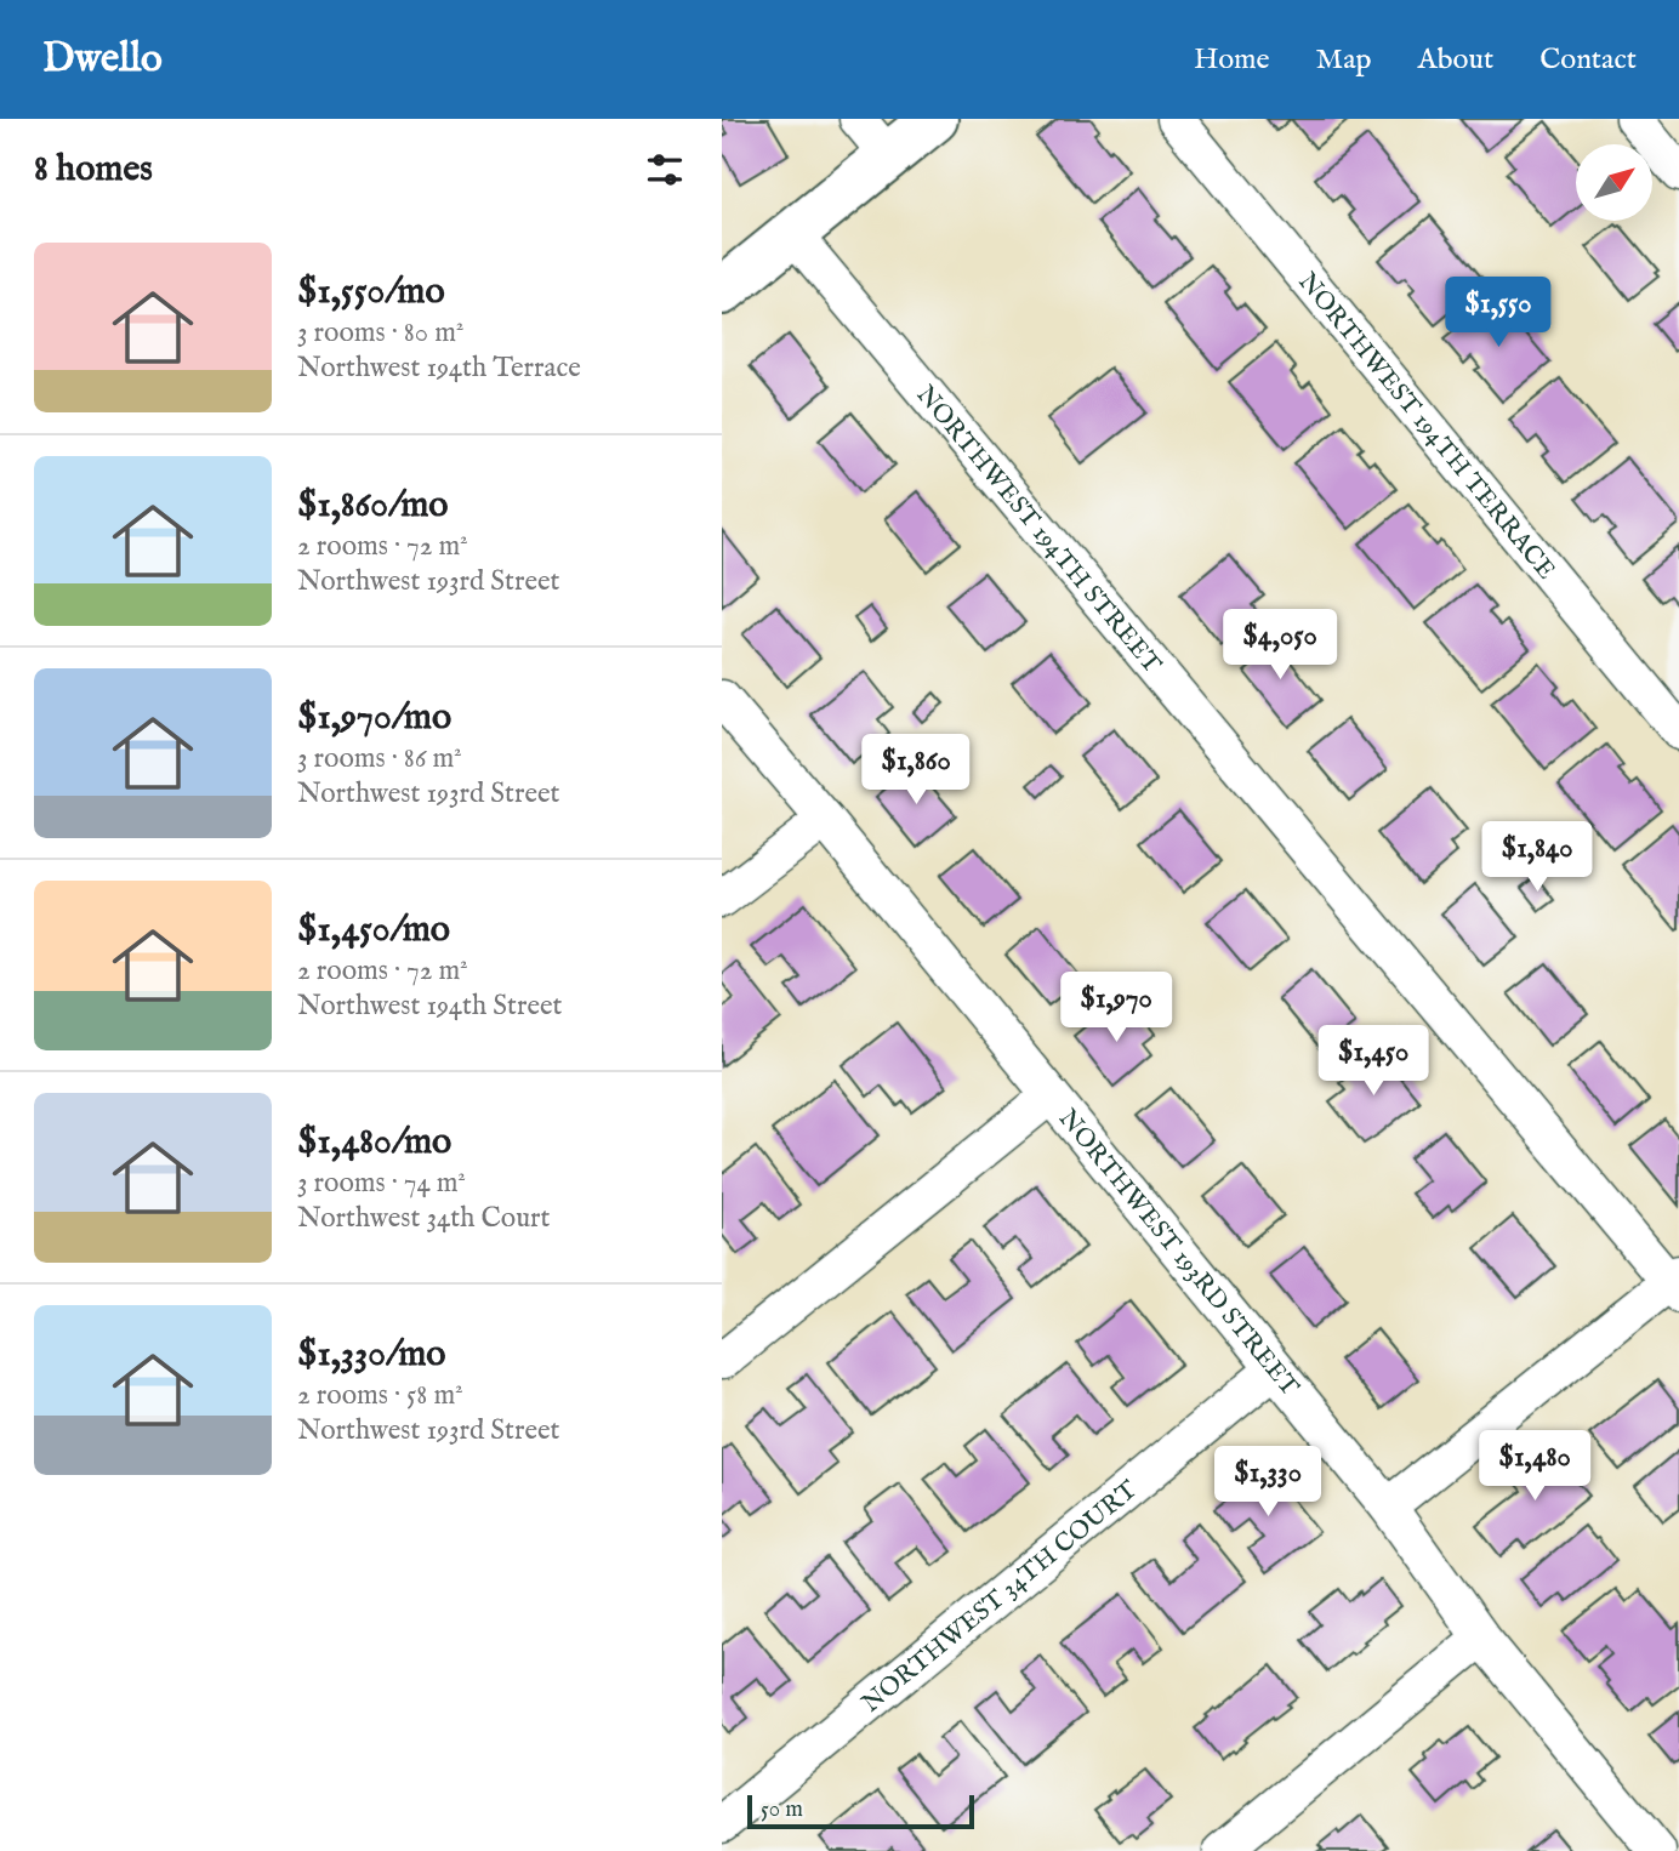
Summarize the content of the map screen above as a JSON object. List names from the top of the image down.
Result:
{
  "streets": {
    "street": [
      "NORTHWEST 194TH TERRACE",
      "NORTHWEST 194TH STREET",
      "NORTHWEST 193RD STREET",
      "NORTHWEST 34TH COURT"
    ]
  },
  "crossings": [
    ["NORTHWEST 193RD STREET", "NORTHWEST 34TH COURT"]
  ],
  "scale_bar": "50 m",
  "north": "top right",
  "page": {
    "header": "Dwello",
    "nav": [
      "Home",
      "Map",
      "About",
      "Contact"
    ],
    "heading": "8 homes",
    "list": [
      {
        "name": "$1,550/mo",
        "note": "3 rooms · 80 m² · Northwest 194th Terrace"
      },
      {
        "name": "$1,860/mo",
        "note": "2 rooms · 72 m² · Northwest 193rd Street"
      },
      {
        "name": "$1,970/mo",
        "note": "3 rooms · 86 m² · Northwest 193rd Street"
      },
      {
        "name": "$1,450/mo",
        "note": "2 rooms · 72 m² · Northwest 194th Street"
      },
      {
        "name": "$1,480/mo",
        "note": "3 rooms · 74 m² · Northwest 34th Court"
      },
      {
        "name": "$1,330/mo",
        "note": "2 rooms · 58 m² · Northwest 193rd Street"
      }
    ],
    "price": [
      "$1,550",
      "$4,050",
      "$1,860",
      "$1,840",
      "$1,970",
      "$1,450",
      "$1,480",
      "$1,330"
    ],
    "scale": "50 m"
  }
}
